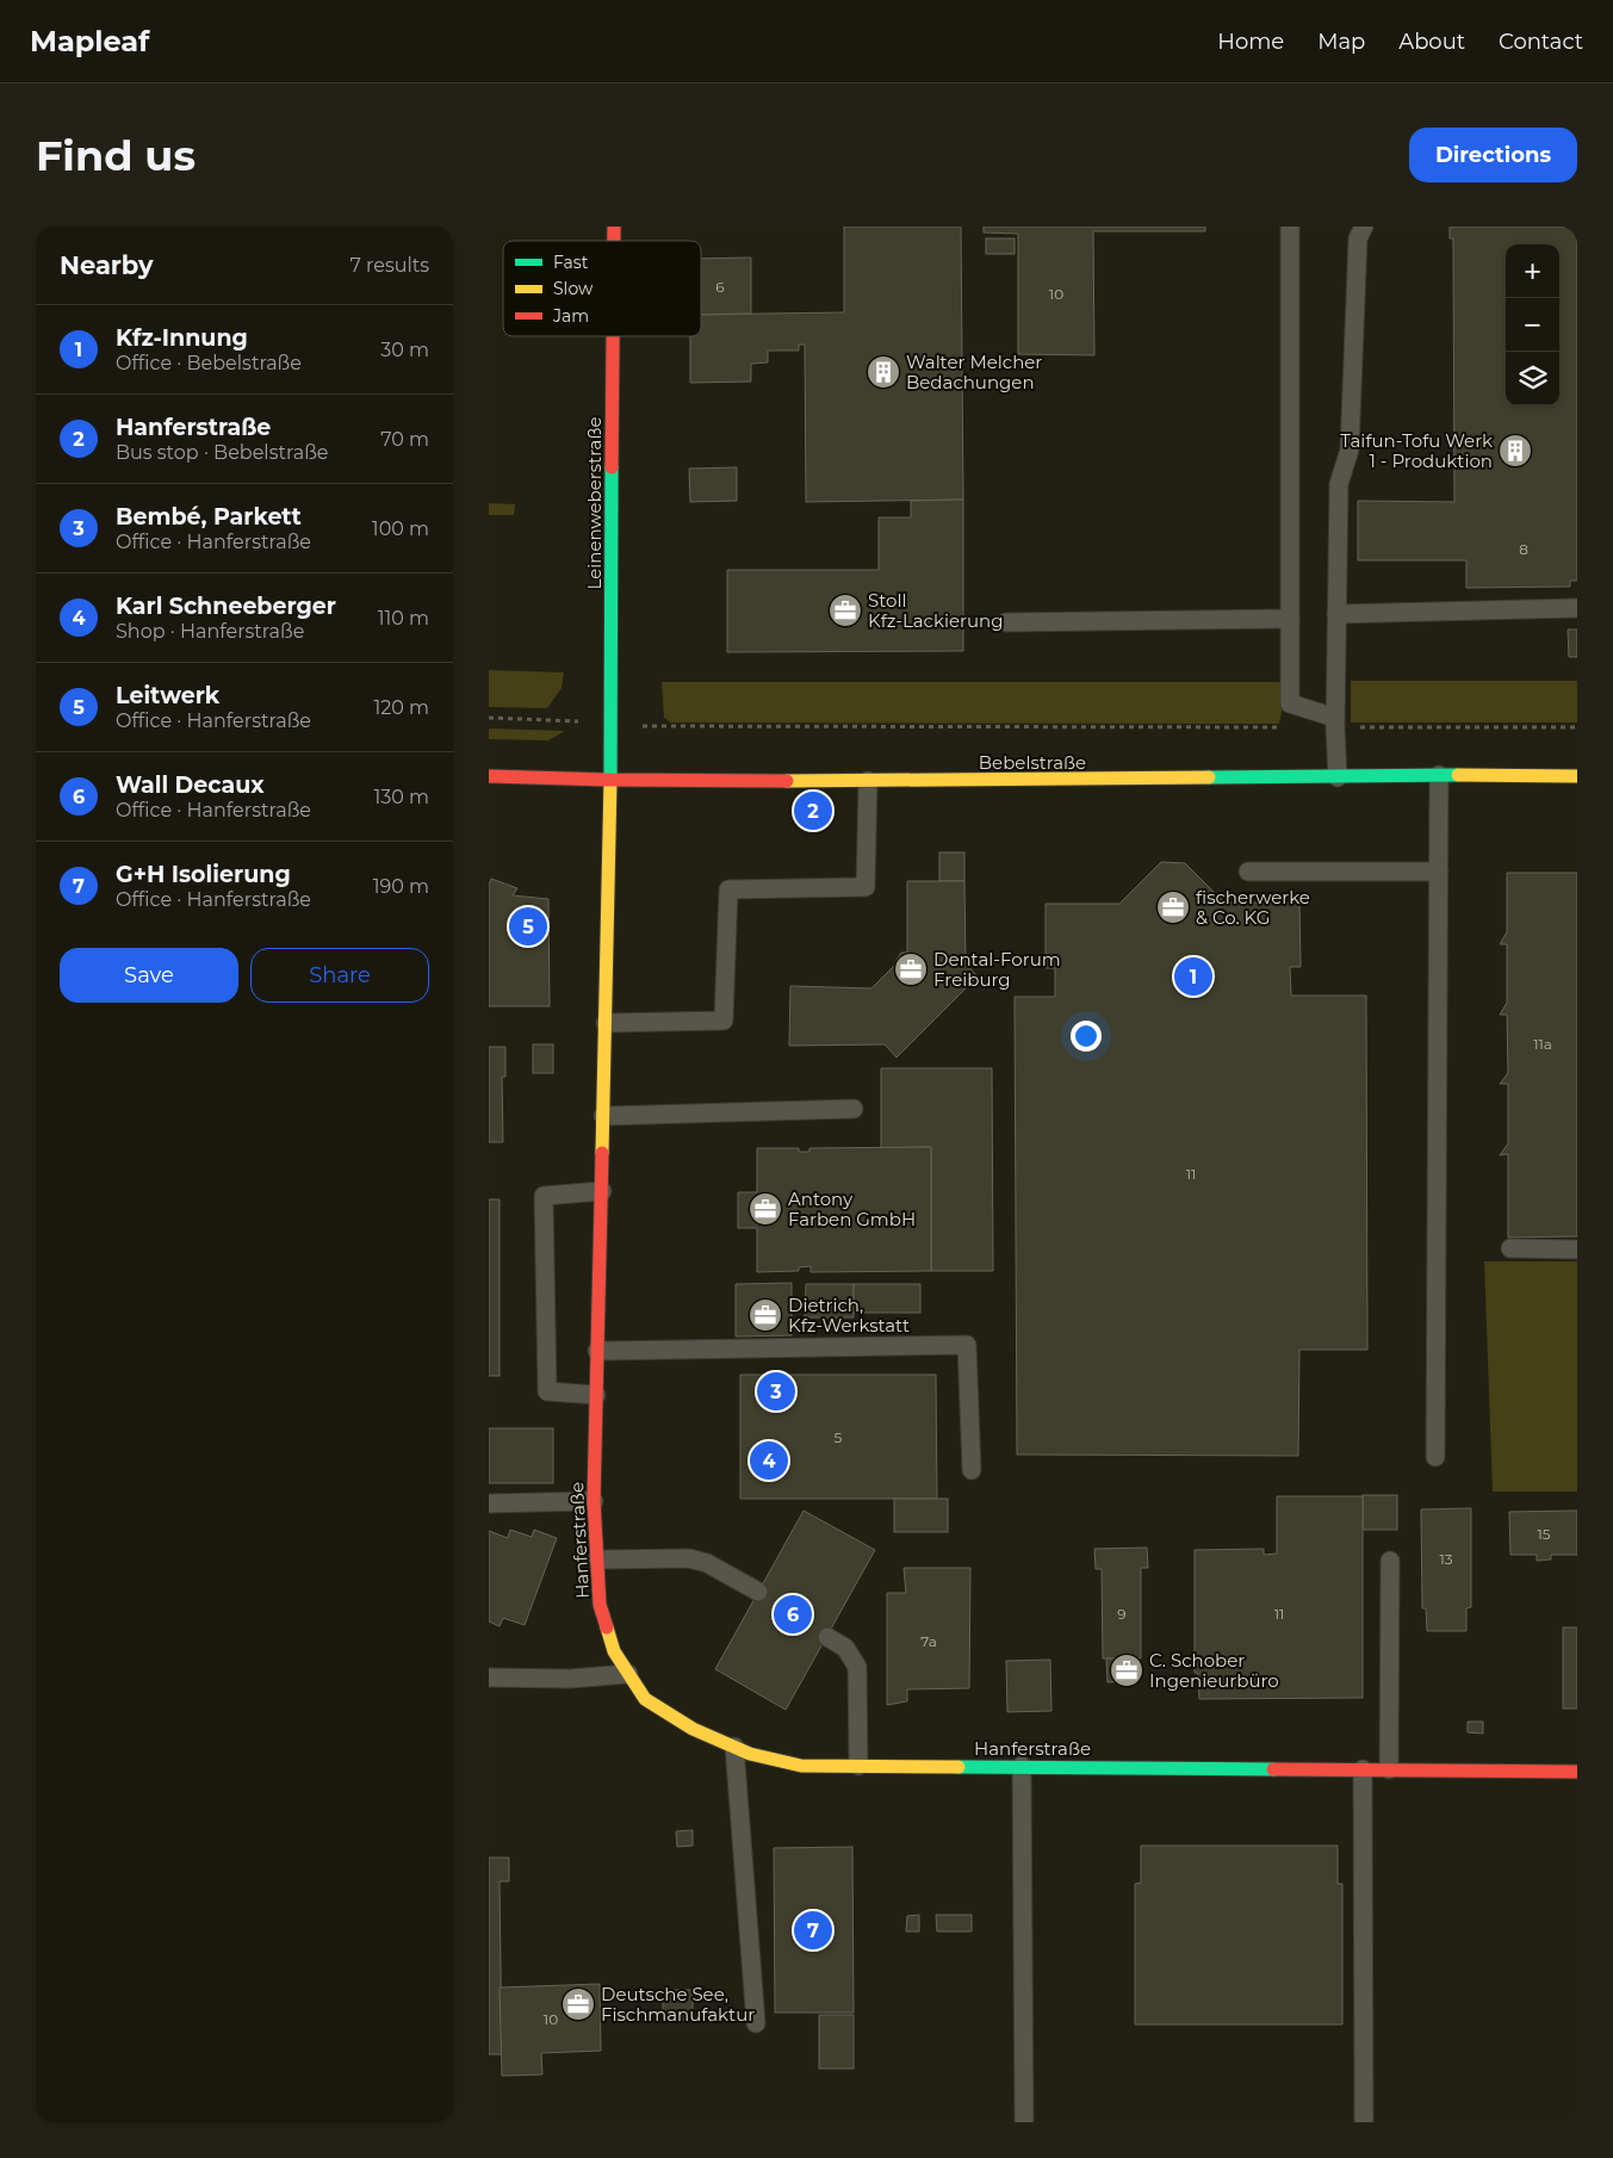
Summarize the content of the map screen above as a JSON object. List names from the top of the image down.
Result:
{
  "streets": {
    "street": ["Leinenweberstraße", "Bebelstraße", "Hanferstraße"]
  },
  "crossings": [
    ["Leinenweberstraße", "Bebelstraße"],
    ["Leinenweberstraße", "Hanferstraße"],
    ["Bebelstraße", "Hanferstraße"]
  ],
  "places": {
    "building": ["Walter Melcher Bedachungen", "Taifun-Tofu Werk 1 - Produktion"],
    "office": [
      "Stoll Kfz-Lackierung",
      "fischerwerke & Co. KG",
      "Dental-Forum Freiburg",
      "Antony Farben GmbH",
      "Dietrich, Kfz-Werkstatt",
      "C. Schober Ingenieurbüro",
      "Deutsche See, Fischmanufaktur"
    ]
  },
  "house_numbers": [
    "6",
    "10",
    "8",
    "11a",
    "11",
    "5",
    "15",
    "13",
    "9",
    "11",
    "7a",
    "10"
  ],
  "legend": ["Fast", "Slow", "Jam"],
  "page": {
    "header": "Mapleaf",
    "nav": [
      "Home",
      "Map",
      "About",
      "Contact"
    ],
    "buttons": [
      "Directions",
      ["Save", "Share"]
    ],
    "title": "Find us",
    "heading": ["Nearby", "7 results"],
    "map_buttons": ["+", "−"],
    "list": [
      {
        "mark": "1",
        "name": "Kfz-Innung",
        "note": "Office · Bebelstraße",
        "value": "30 m"
      },
      {
        "mark": "2",
        "name": "Hanferstraße",
        "note": "Bus stop · Bebelstraße",
        "value": "70 m"
      },
      {
        "mark": "3",
        "name": "Bembé, Parkett",
        "note": "Office · Hanferstraße",
        "value": "100 m"
      },
      {
        "mark": "4",
        "name": "Karl Schneeberger",
        "note": "Shop · Hanferstraße",
        "value": "110 m"
      },
      {
        "mark": "5",
        "name": "Leitwerk",
        "note": "Office · Hanferstraße",
        "value": "120 m"
      },
      {
        "mark": "6",
        "name": "Wall Decaux",
        "note": "Office · Hanferstraße",
        "value": "130 m"
      },
      {
        "mark": "7",
        "name": "G+H Isolierung",
        "note": "Office · Hanferstraße",
        "value": "190 m"
      }
    ],
    "pins": [
      "2",
      "5",
      "1",
      "3",
      "4",
      "6",
      "7"
    ]
  }
}
